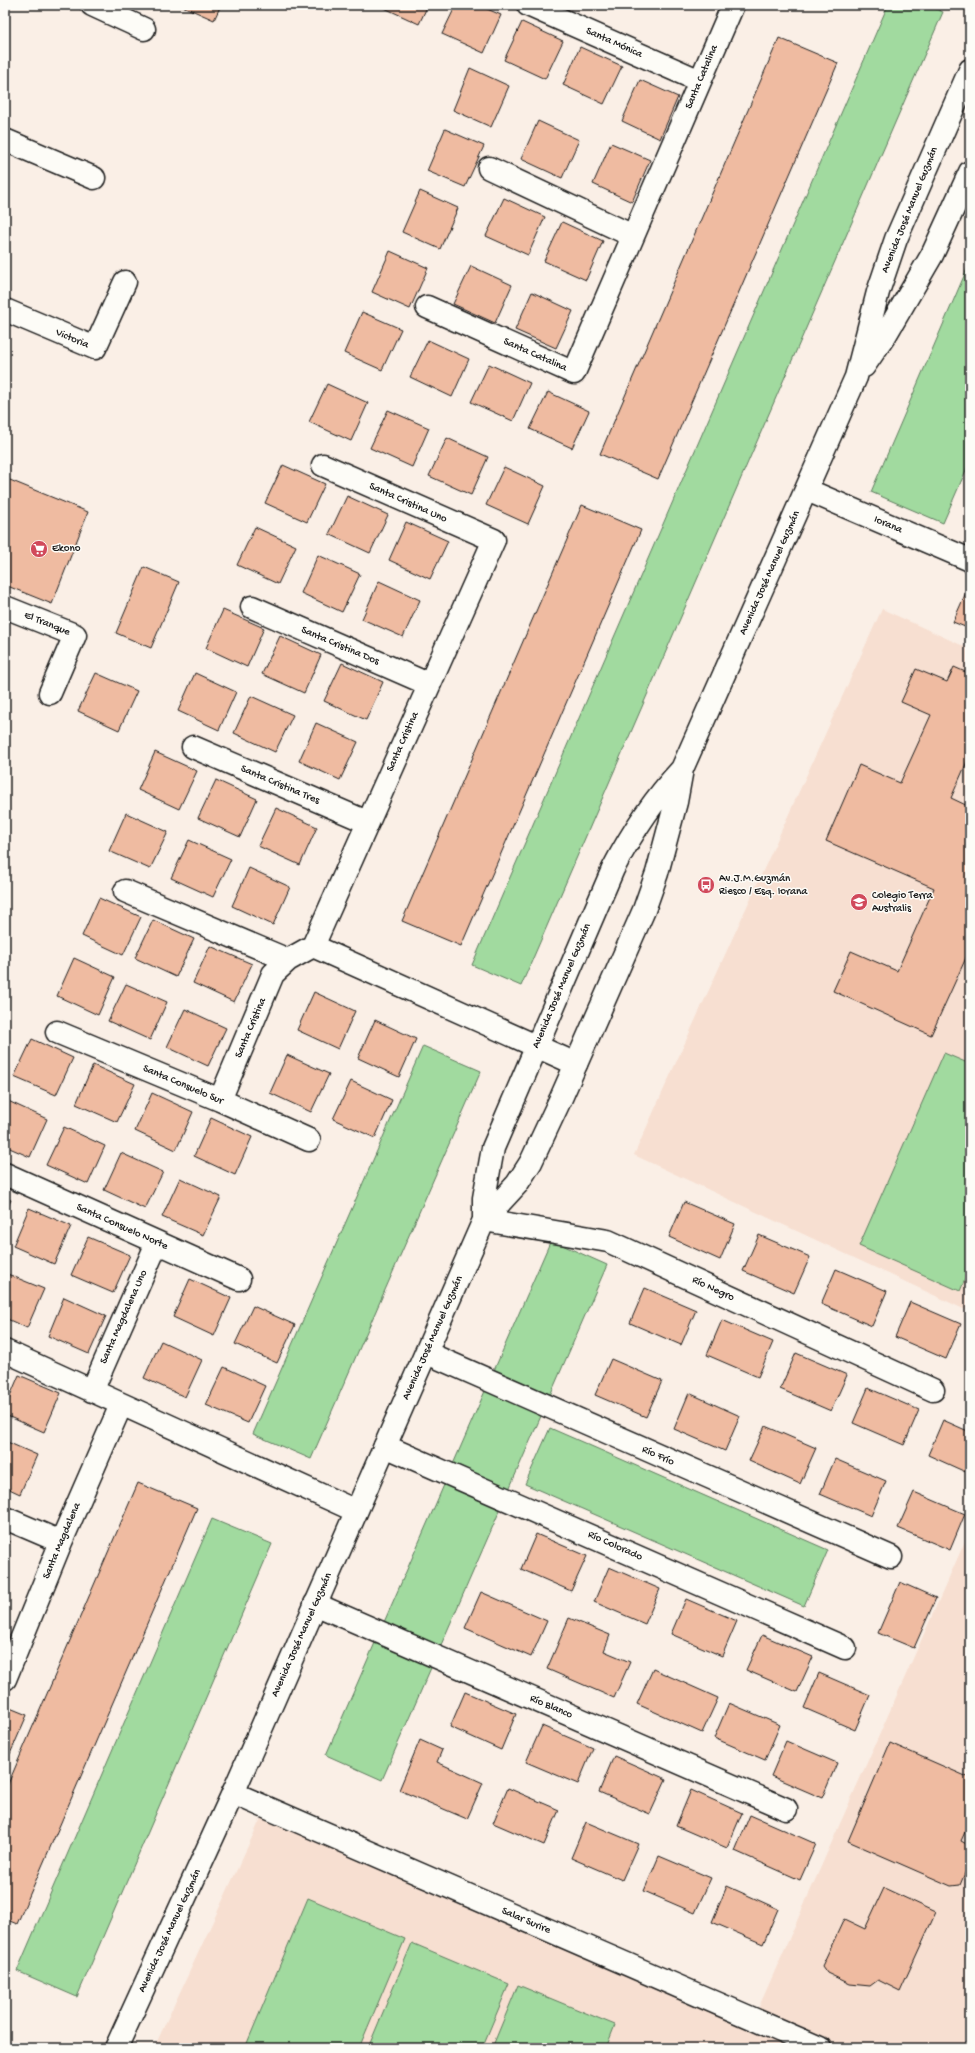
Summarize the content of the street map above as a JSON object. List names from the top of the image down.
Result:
{
  "streets": {
    "street": [
      "Santa Mónica",
      "Santa Catalina",
      "Avenida José Manuel Guzmán",
      "Victoria",
      "Santa Cristina Uno",
      "Iorana",
      "El Tranque",
      "Santa Cristina Dos",
      "Santa Cristina",
      "Santa Cristina Tres",
      "Santa Consuelo Sur",
      "Santa Consuelo Norte",
      "Río Negro",
      "Santa Magdalena Uno",
      "Río Frío",
      "Santa Magdalena",
      "Río Colorado",
      "Río Blanco",
      "Salar Surire"
    ]
  },
  "crossings": [
    ["Santa Mónica", "Santa Catalina"],
    ["Avenida José Manuel Guzmán", "Iorana"],
    ["Avenida José Manuel Guzmán", "Río Negro"],
    ["Avenida José Manuel Guzmán", "Río Frío"],
    ["Avenida José Manuel Guzmán", "Río Colorado"],
    ["Avenida José Manuel Guzmán", "Río Blanco"],
    ["Avenida José Manuel Guzmán", "Salar Surire"],
    ["Santa Cristina Uno", "Santa Cristina"],
    ["Santa Cristina Dos", "Santa Cristina"],
    ["Santa Cristina", "Santa Cristina Tres"],
    ["Santa Cristina", "Santa Consuelo Sur"],
    ["Santa Consuelo Norte", "Santa Magdalena Uno"]
  ],
  "places": {
    "supermarket": ["Ekono"],
    "bus stop": ["Av.J.M.Guzmán Riesco / Esq. Iorana"],
    "school or university": ["Colegio Terra Australis"]
  }
}
